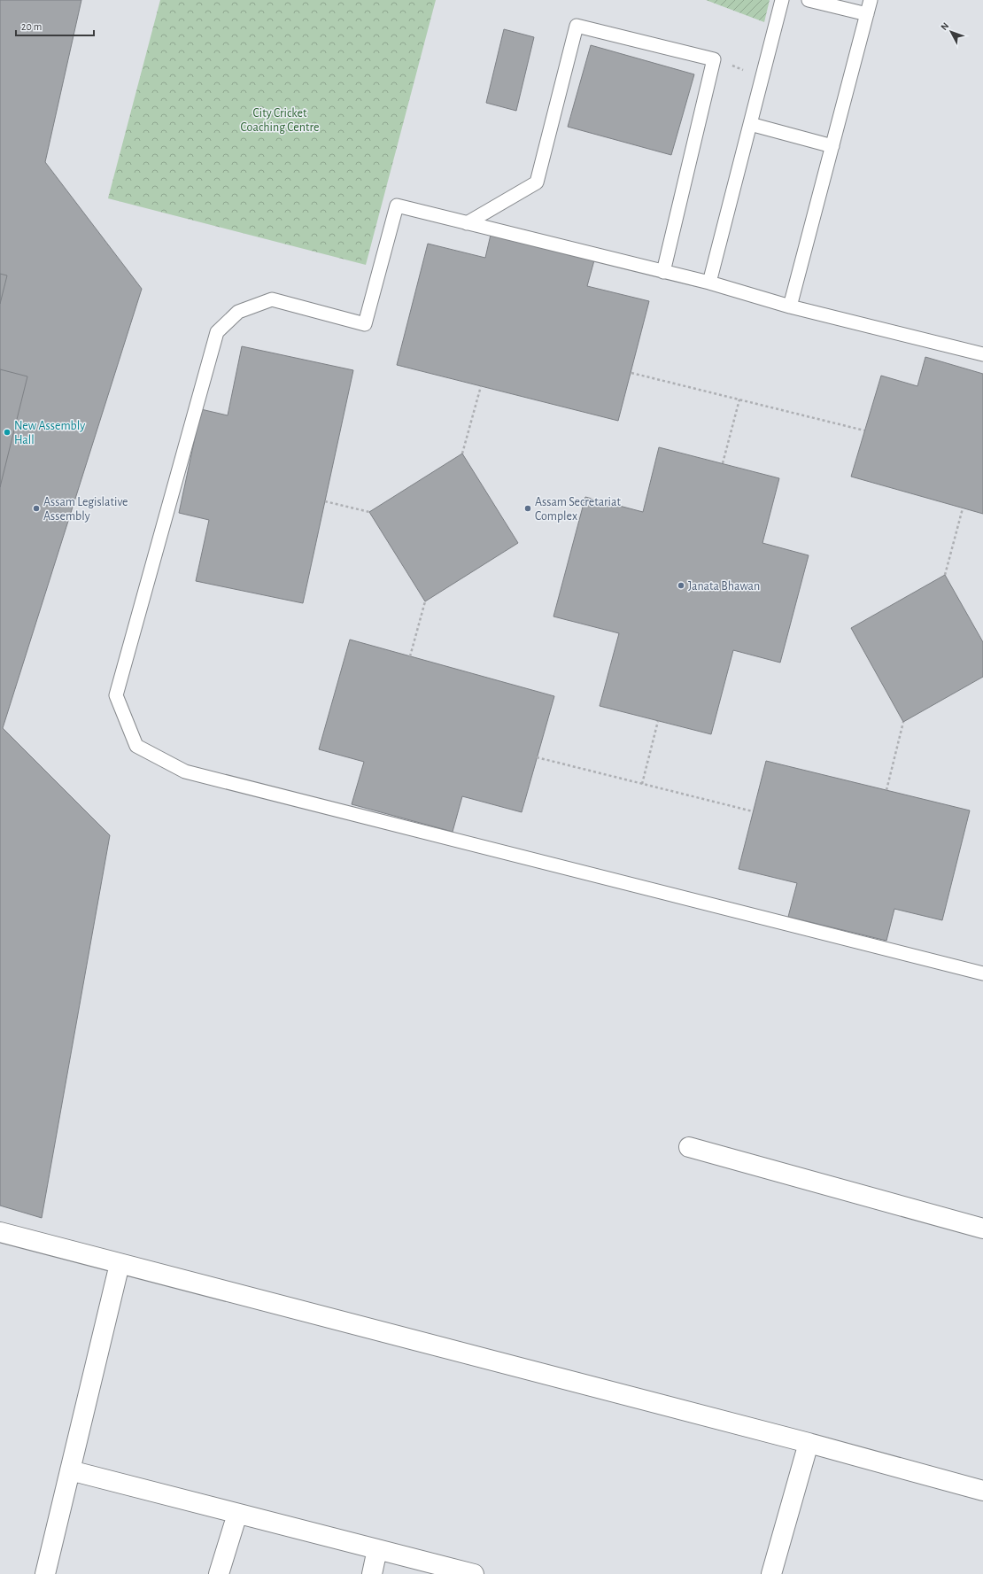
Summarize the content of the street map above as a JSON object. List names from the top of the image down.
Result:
{
  "parks": ["City Cricket Coaching Centre"],
  "places": [
    "New Assembly Hall",
    "Assam Legislative Assembly",
    "Assam Secretariat Complex",
    "Janata Bhawan"
  ],
  "scale_bar": "20 m",
  "north": "top left"
}
